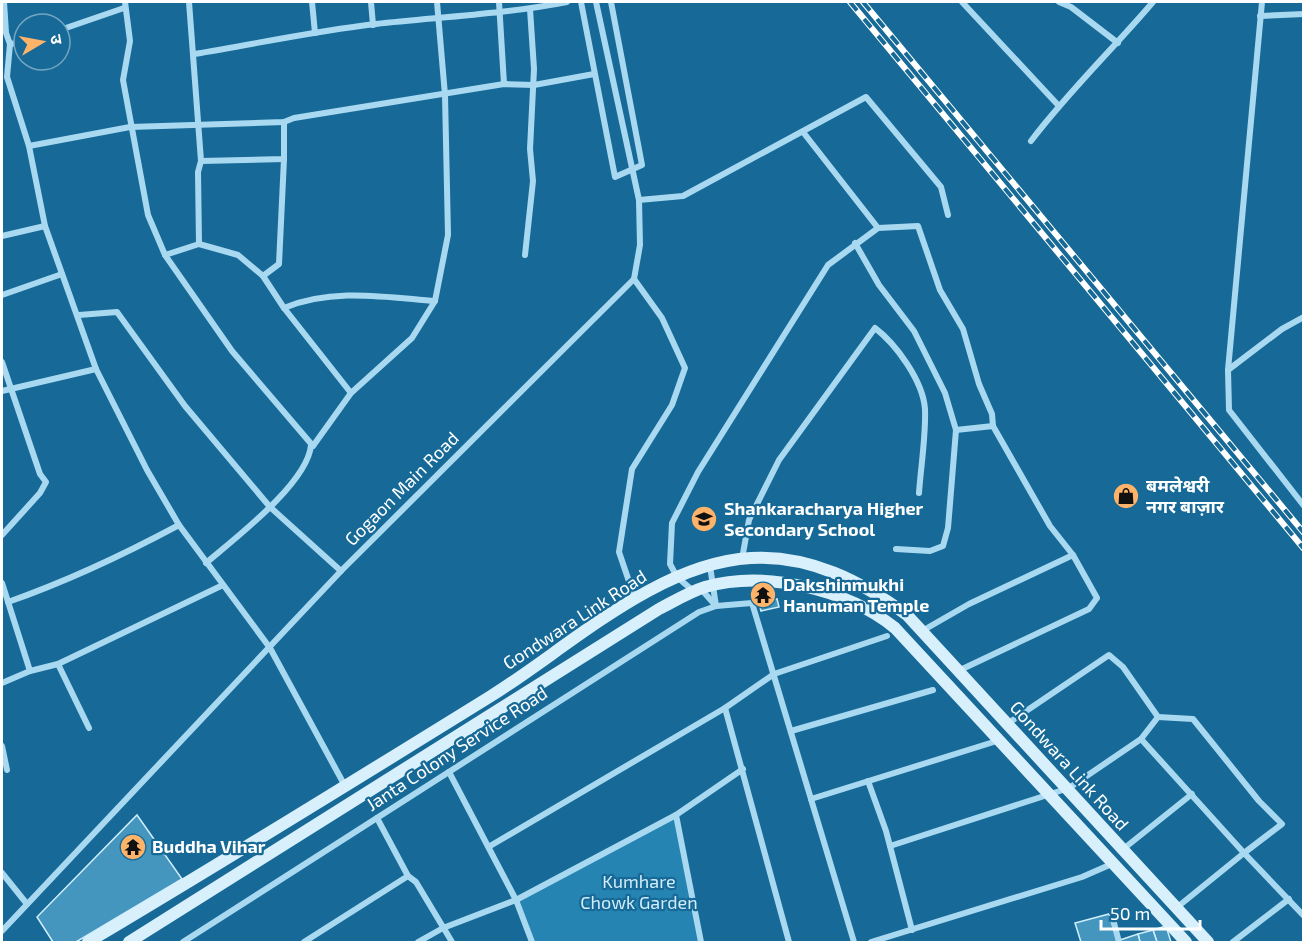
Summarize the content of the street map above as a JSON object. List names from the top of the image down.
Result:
{
  "streets": {
    "street": ["Gogaon Main Road", "Gondwara Link Road", "Janta Colony Service Road"]
  },
  "parks": ["Kumhare Chowk Garden"],
  "places": {
    "shop": ["बमलेश्वरी नगर बाज़ार"],
    "school or university": ["Shankaracharya Higher Secondary School"],
    "temple": ["Dakshinmukhi Hanuman Temple", "Buddha Vihar"]
  },
  "scale_bar": "50 m",
  "north": "right"
}
